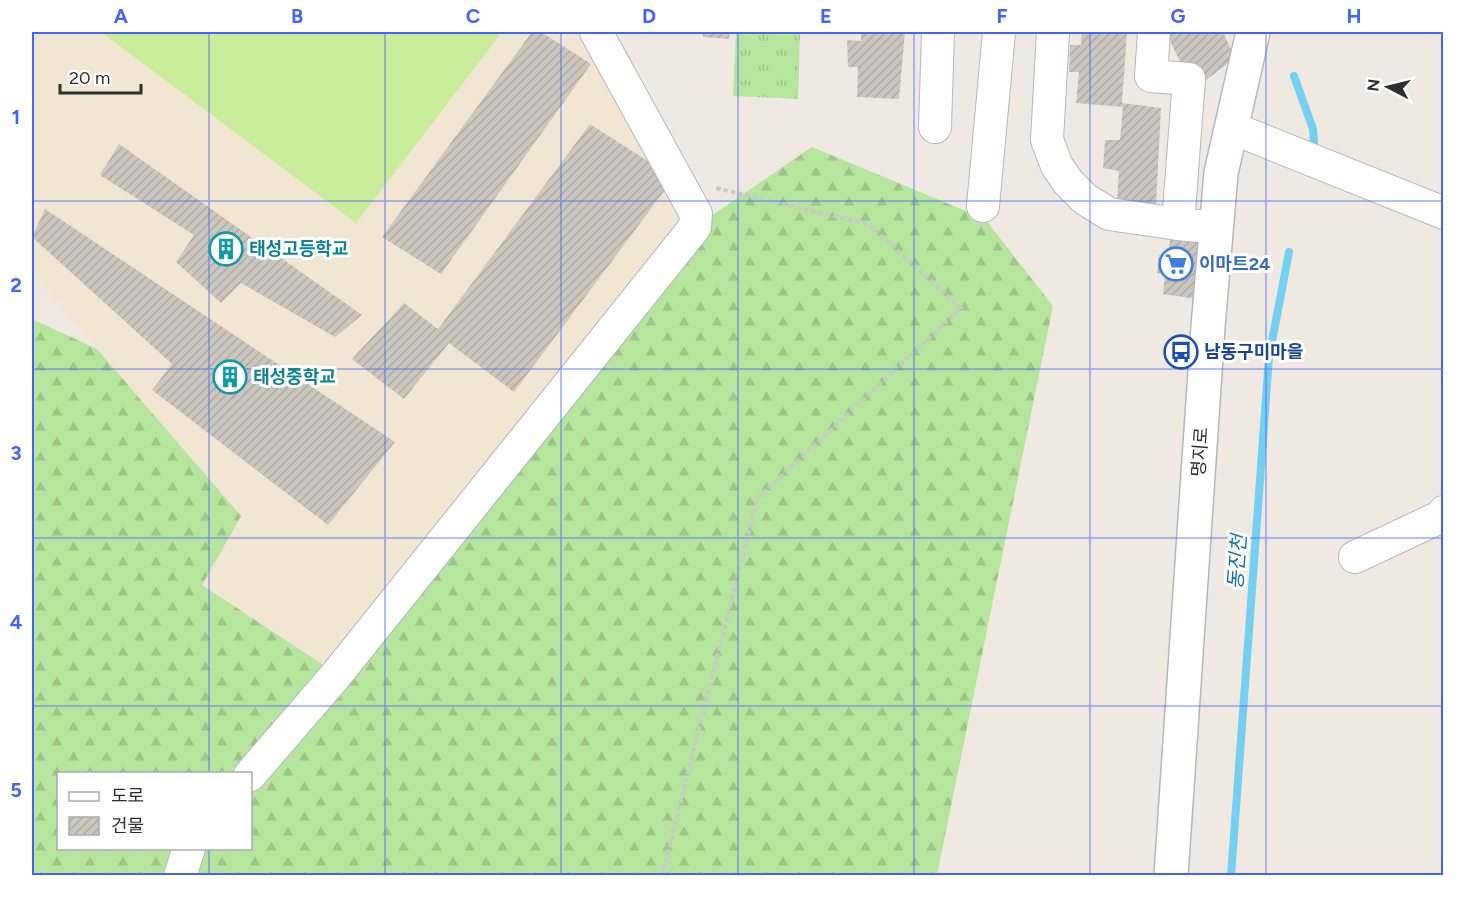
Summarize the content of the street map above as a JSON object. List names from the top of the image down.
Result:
{
  "streets": {
    "main road": ["명지로"]
  },
  "water": ["동진천"],
  "places": {
    "building": ["태성고등학교", "태성중학교"],
    "supermarket": ["이마트24"],
    "bus stop": ["남동구미마을"]
  },
  "legend": ["도로", "건물"],
  "scale_bar": "20 m",
  "north": "left",
  "grid": {
    "columns": [
      "A",
      "B",
      "C",
      "D",
      "E",
      "F",
      "G",
      "H"
    ],
    "rows": [
      "1",
      "2",
      "3",
      "4",
      "5"
    ]
  }
}
